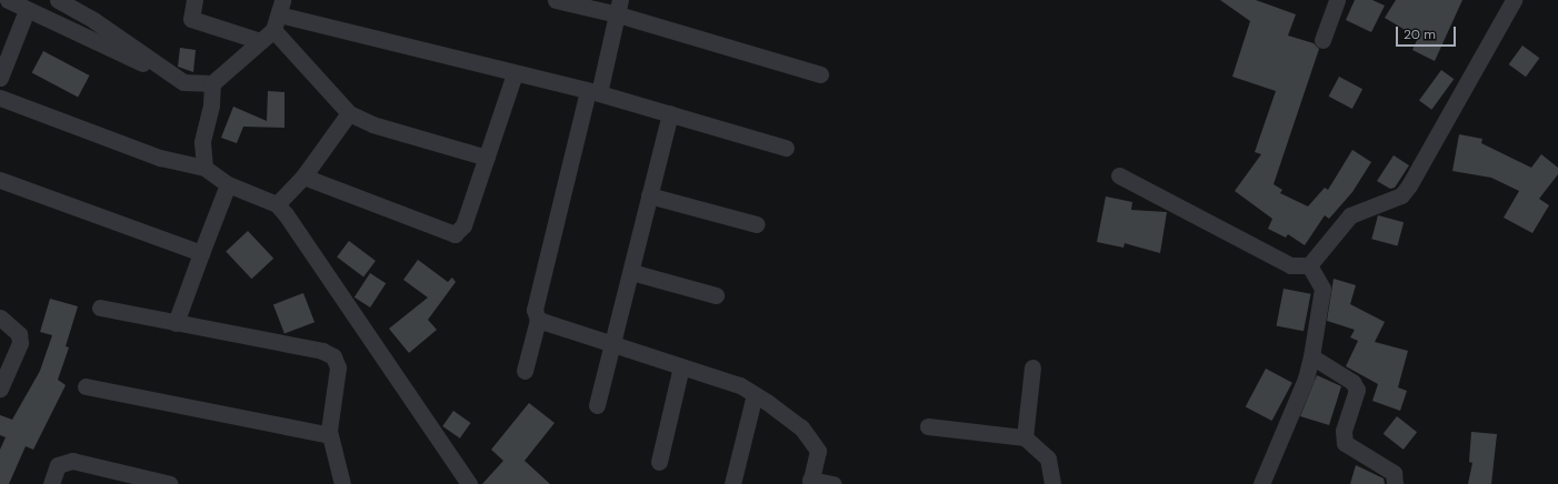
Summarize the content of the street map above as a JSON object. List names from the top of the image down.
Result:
{
  "scale_bar": "20 m"
}
